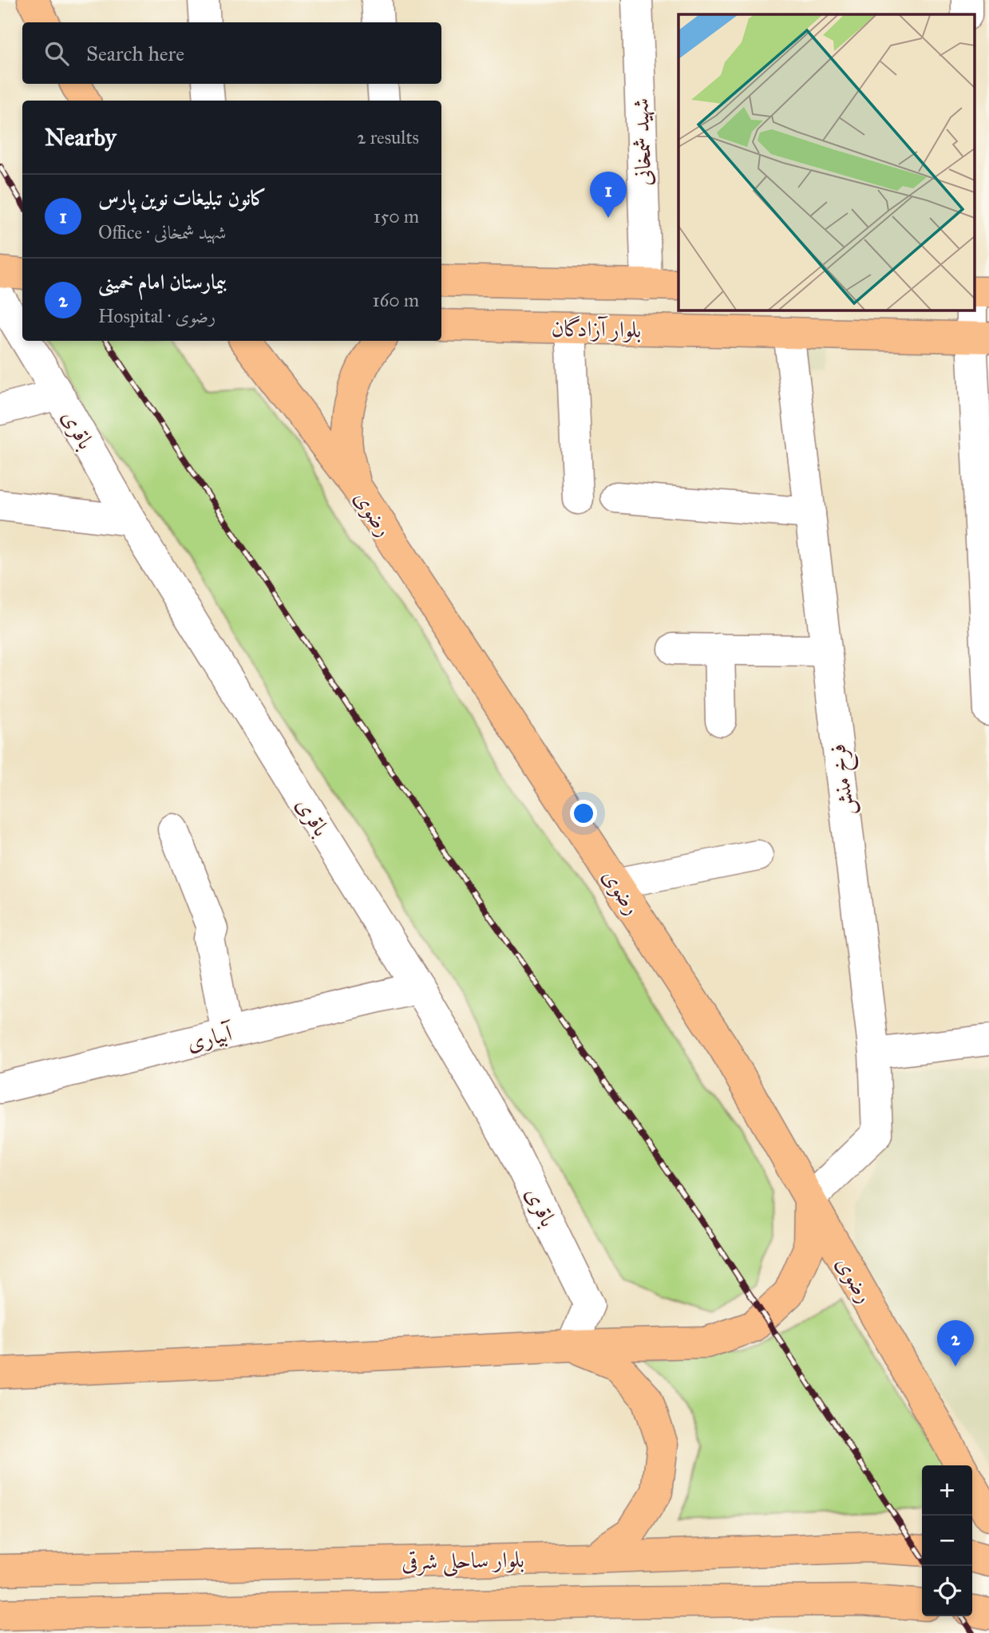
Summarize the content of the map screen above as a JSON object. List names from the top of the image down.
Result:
{
  "streets": {
    "main road": ["بلوار آزادگان", "رضوی", "بلوار ساحلی شرقی"],
    "street": [
      "شهید شمخانی",
      "باقری",
      "فرخ منش",
      "آبیاری"
    ]
  },
  "crossings": [
    ["شهید شمخانی", "بلوار آزادگان"],
    ["بلوار آزادگان", "فرخ منش"],
    ["باقری", "آبیاری"],
    ["رضوی", "فرخ منش"]
  ],
  "page": {
    "search": "Search here",
    "heading": ["Nearby", "2 results"],
    "pins": ["1", "2"],
    "list": [
      {
        "mark": "1",
        "name": "کانون تبلیغات نوین پارس",
        "note": "Office · شهید شمخانی",
        "value": "150 m"
      },
      {
        "mark": "2",
        "name": "بیمارستان امام خمینی",
        "note": "Hospital · رضوی",
        "value": "160 m"
      }
    ],
    "map_buttons": ["+", "−"]
  }
}
